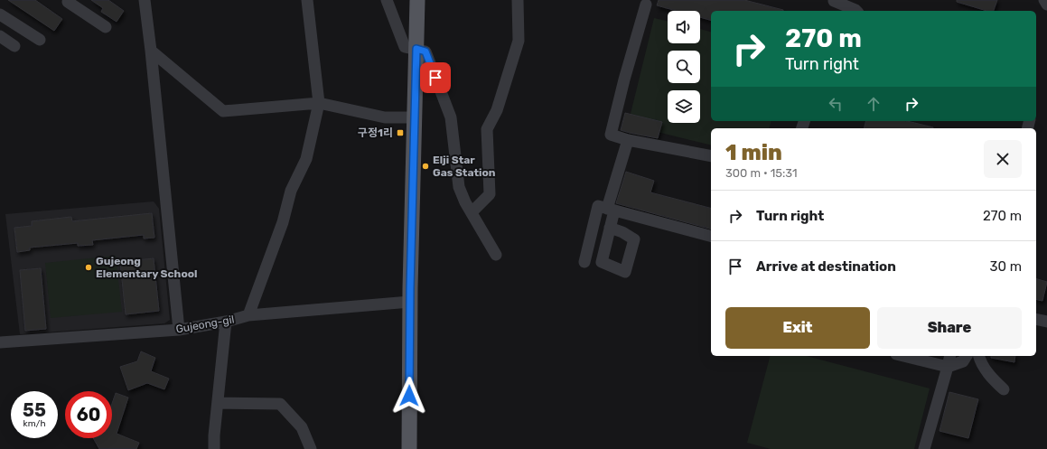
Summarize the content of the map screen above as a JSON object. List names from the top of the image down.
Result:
{
  "streets": {
    "street": ["Gujeong-gil"]
  },
  "places": {
    "transit": ["구정1리"],
    "other": ["Elji Star Gas Station", "Gujeong Elementary School"]
  },
  "page": {
    "turn": ["270 m", "Turn right"],
    "heading": ["1 min", "300 m · 15:31"],
    "list": [
      {
        "name": "Turn right",
        "value": "270 m"
      },
      {
        "name": "Arrive at destination",
        "value": "30 m"
      }
    ],
    "buttons": ["Exit", "Share"],
    "speed": "55 km/h",
    "limit": "60"
  }
}
